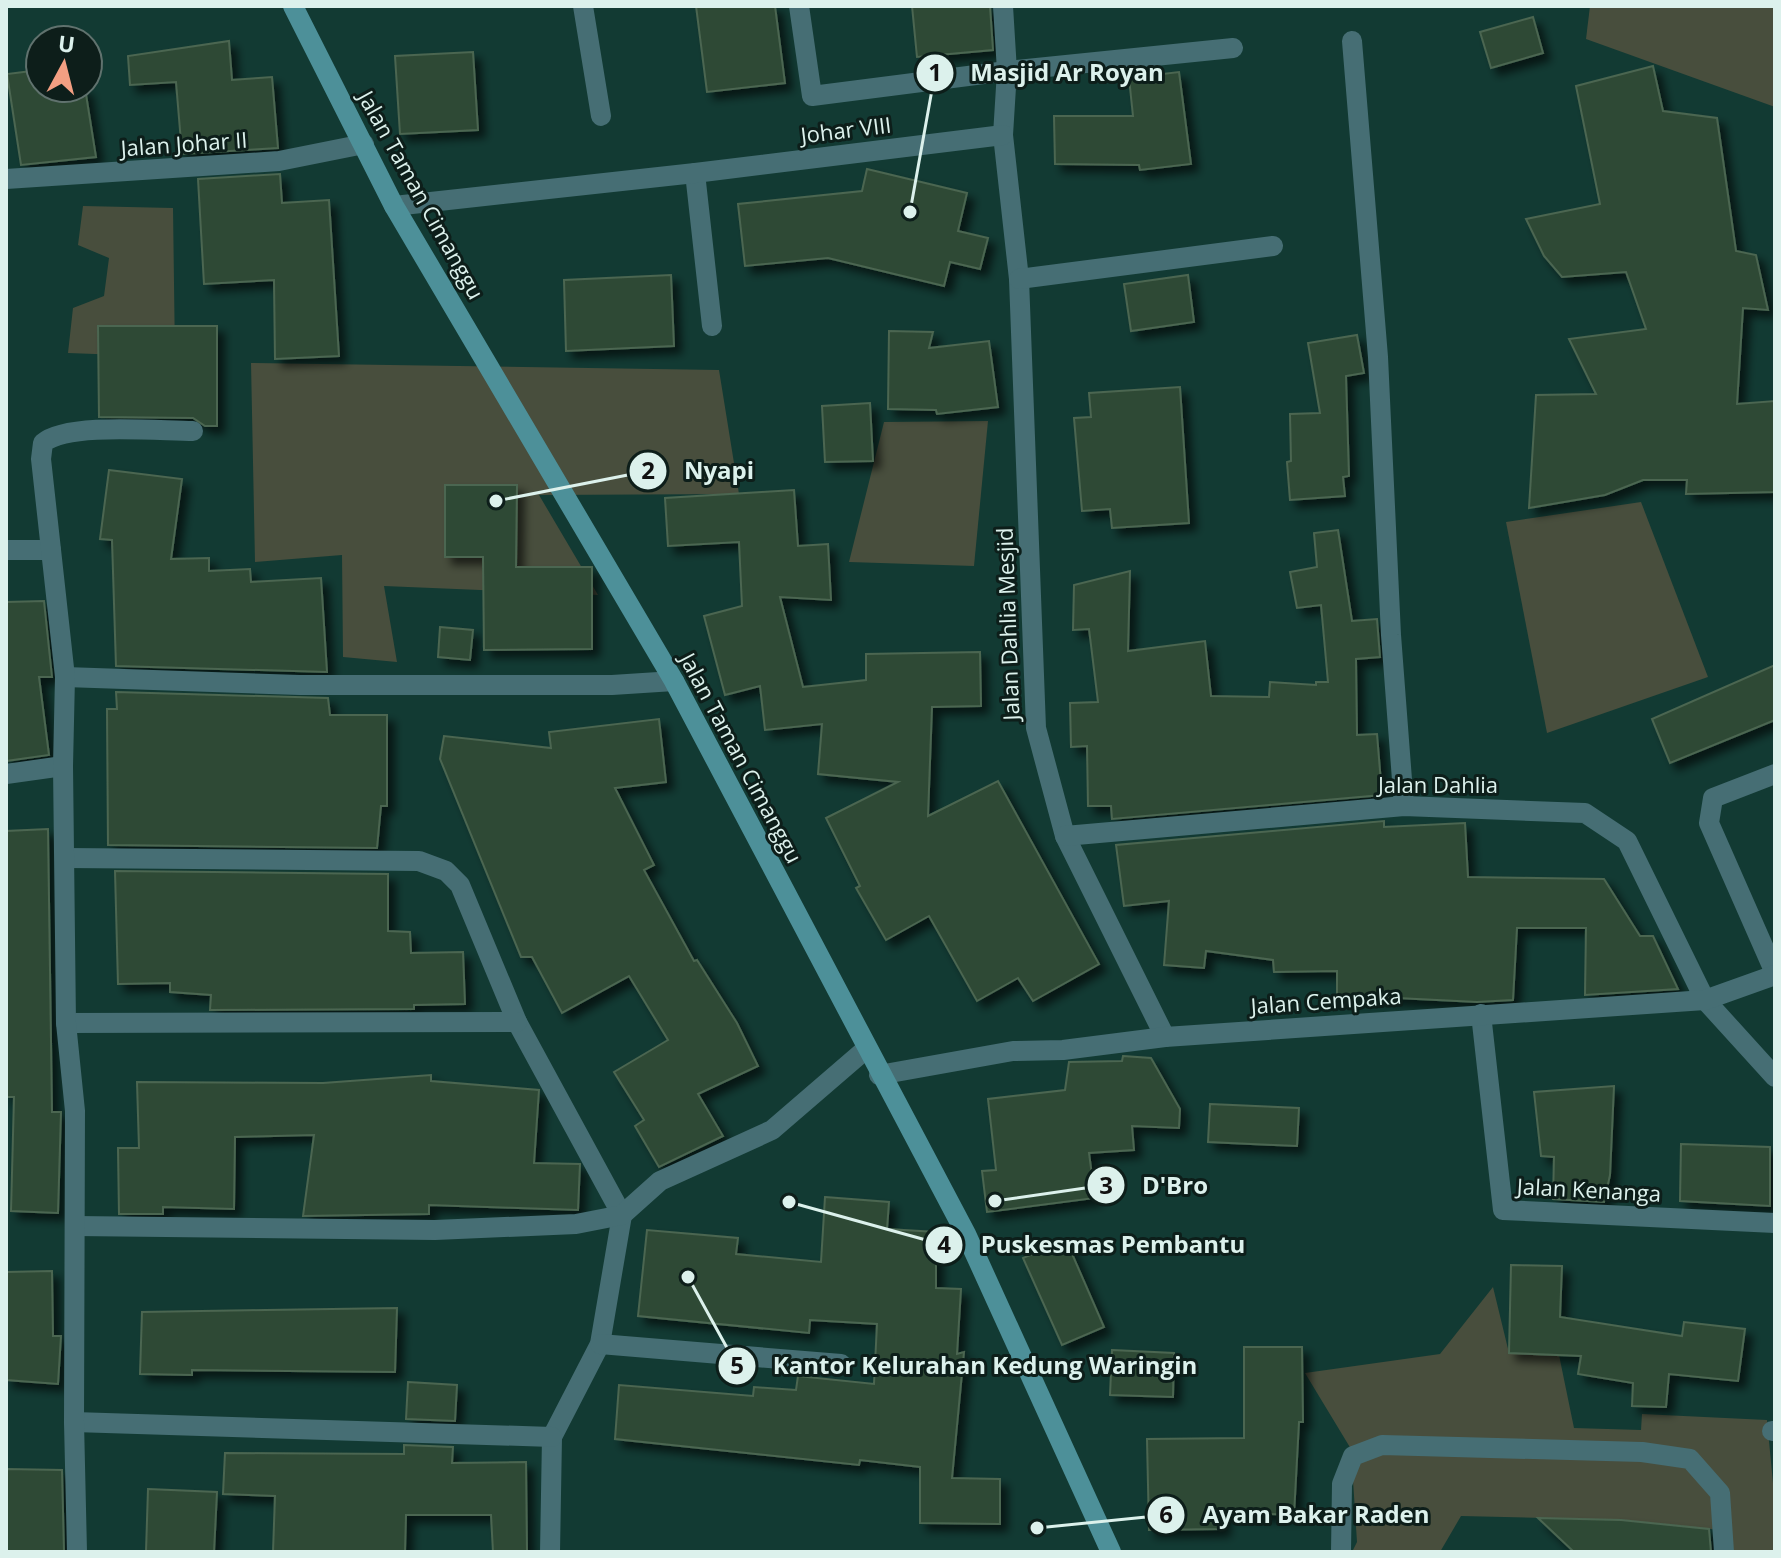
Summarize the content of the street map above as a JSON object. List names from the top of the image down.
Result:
{
  "streets": {
    "street": [
      "Johar VIII",
      "Jalan Johar II",
      "Jalan Taman Cimanggu",
      "Jalan Dahlia Mesjid",
      "Jalan Dahlia",
      "Jalan Cempaka",
      "Jalan Kenanga"
    ]
  },
  "crossings": [
    ["Johar VIII", "Jalan Taman Cimanggu"],
    ["Johar VIII", "Jalan Dahlia Mesjid"],
    ["Jalan Johar II", "Jalan Taman Cimanggu"],
    ["Jalan Taman Cimanggu", "Jalan Cempaka"],
    ["Jalan Dahlia Mesjid", "Jalan Dahlia"],
    ["Jalan Dahlia Mesjid", "Jalan Cempaka"],
    ["Jalan Dahlia", "Jalan Cempaka"],
    ["Jalan Cempaka", "Jalan Kenanga"]
  ],
  "places": [
    "Masjid Ar Royan",
    "Nyapi",
    "D'Bro",
    "Puskesmas Pembantu",
    "Kantor Kelurahan Kedung Waringin",
    "Ayam Bakar Raden"
  ],
  "north": "top"
}
